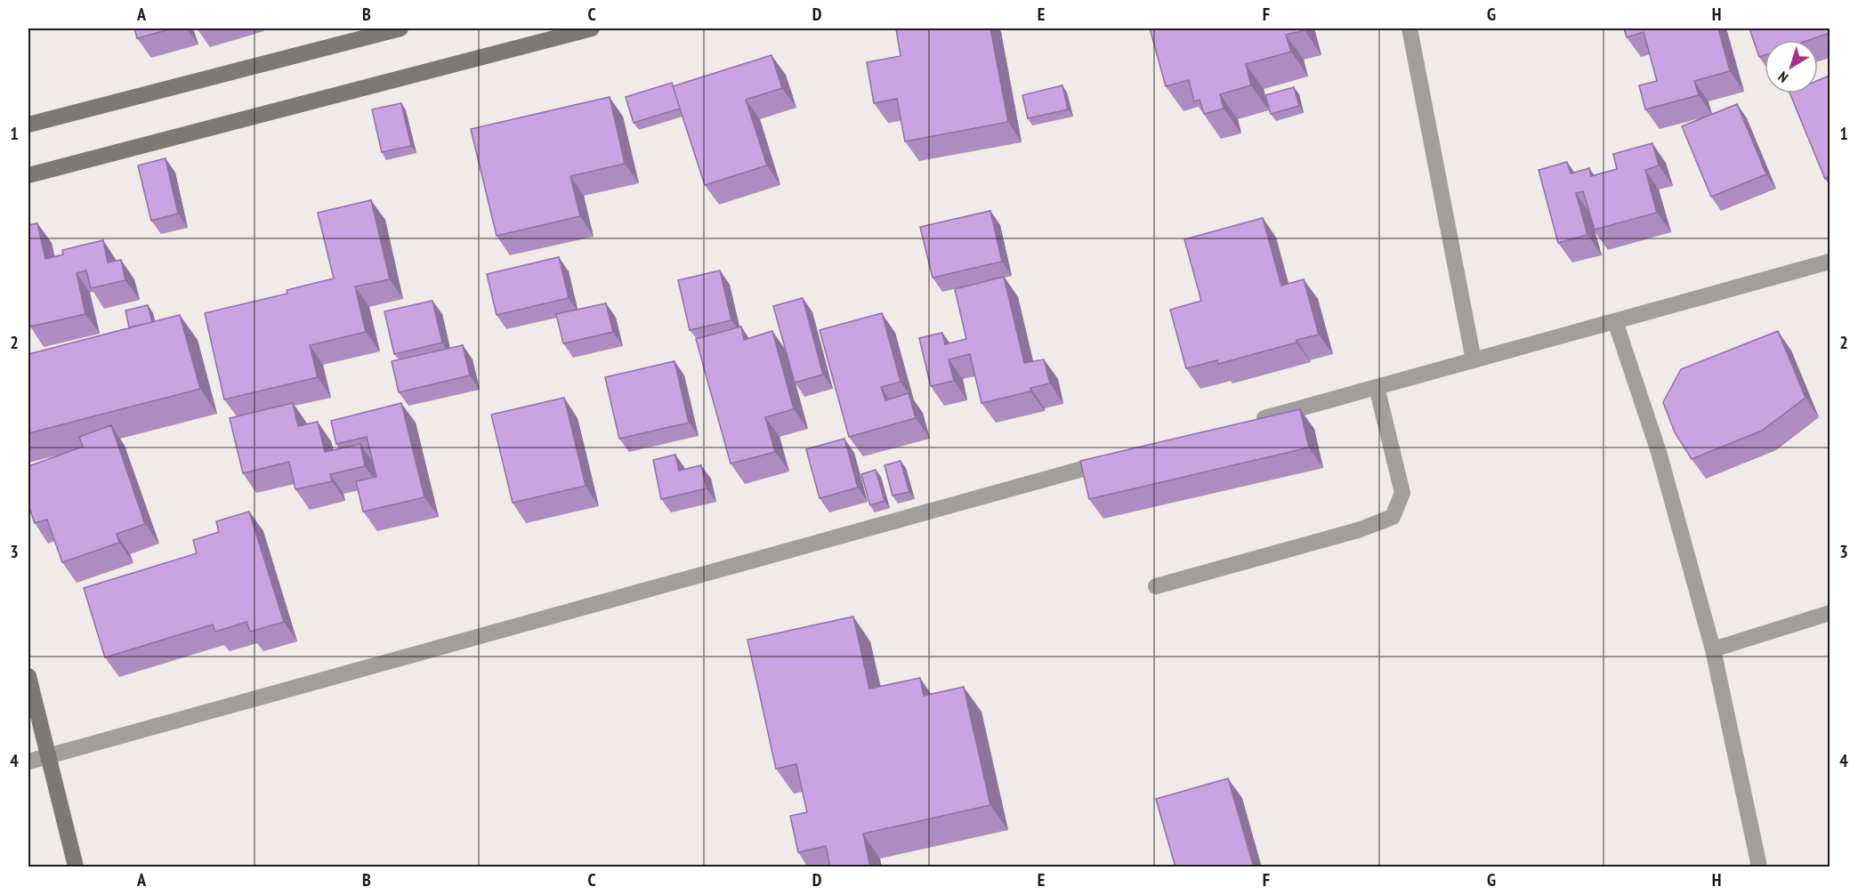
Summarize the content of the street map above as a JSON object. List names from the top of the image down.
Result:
{
  "north": "bottom left",
  "grid": {
    "columns": [
      "A",
      "B",
      "C",
      "D",
      "E",
      "F",
      "G",
      "H"
    ],
    "rows": [
      "1",
      "2",
      "3",
      "4"
    ]
  }
}
